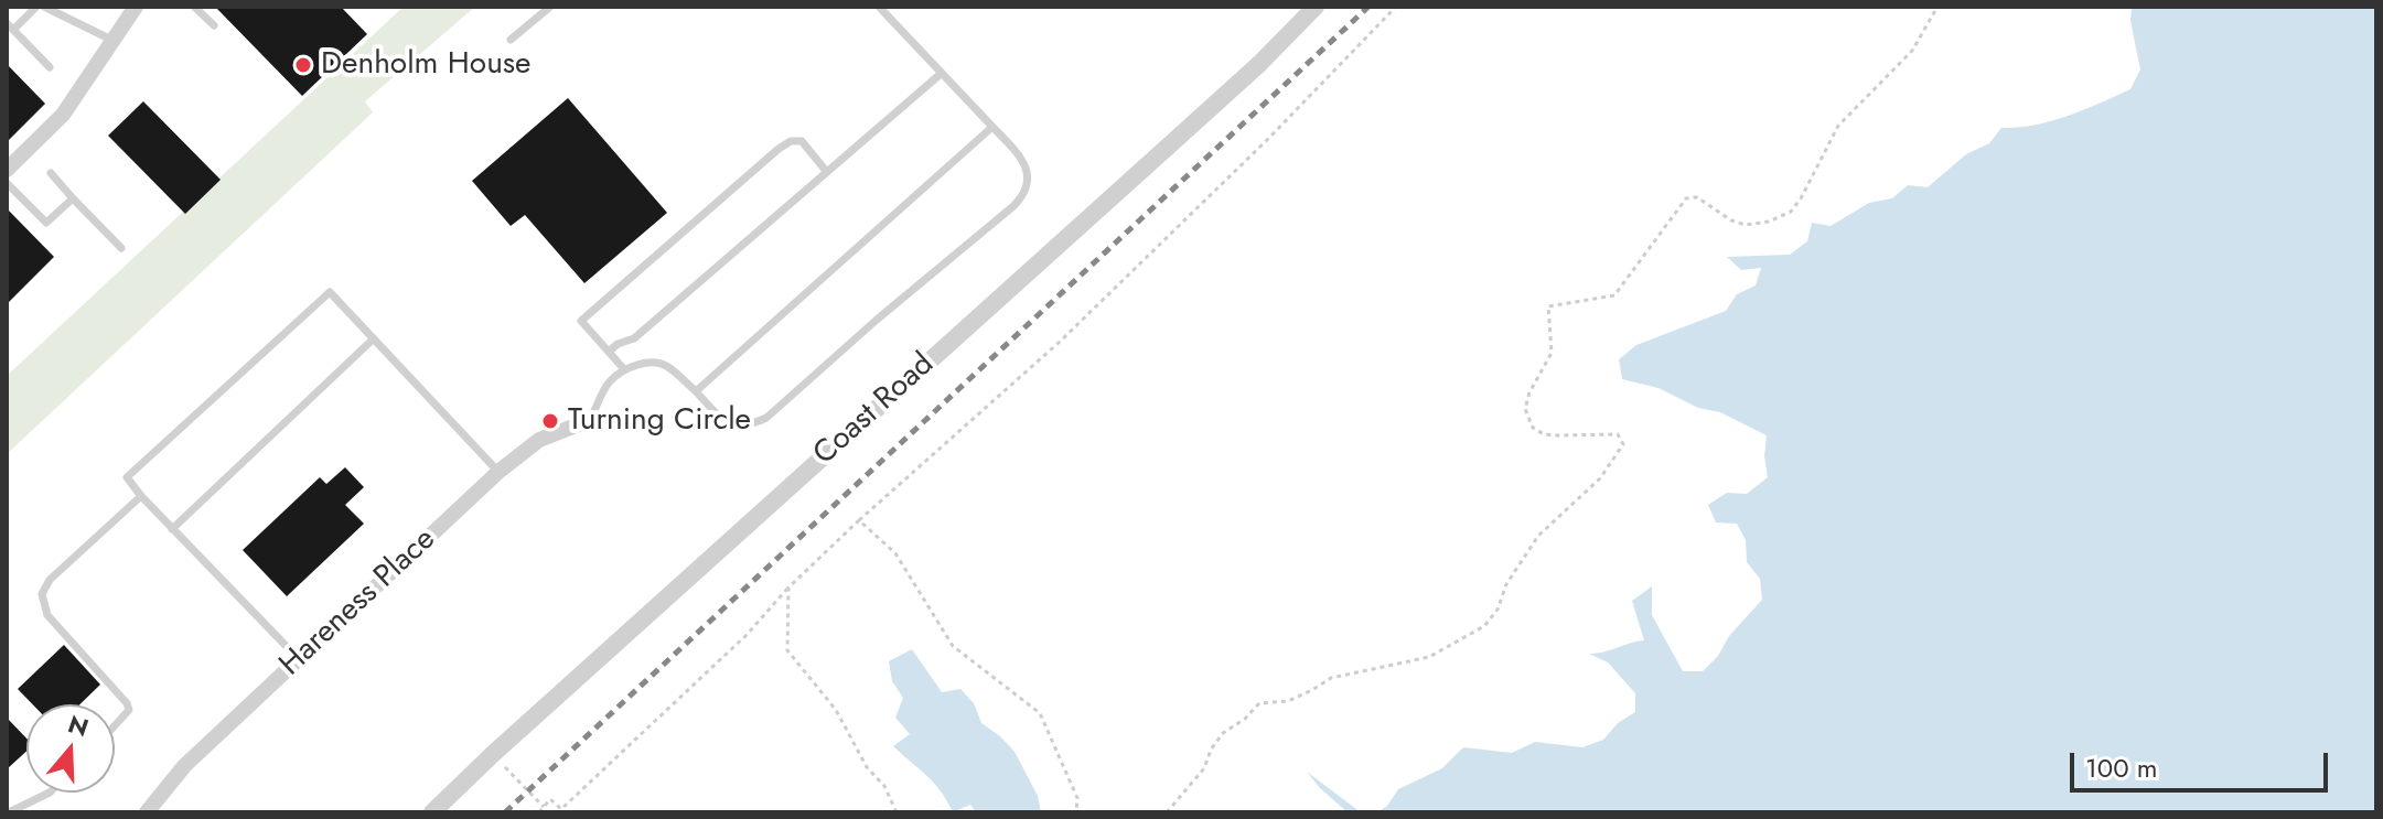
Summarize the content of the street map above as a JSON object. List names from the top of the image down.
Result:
{
  "streets": {
    "street": ["Coast Road", "Hareness Place"]
  },
  "places": ["Denholm House", "Turning Circle"],
  "scale_bar": "100 m",
  "north": "top"
}
